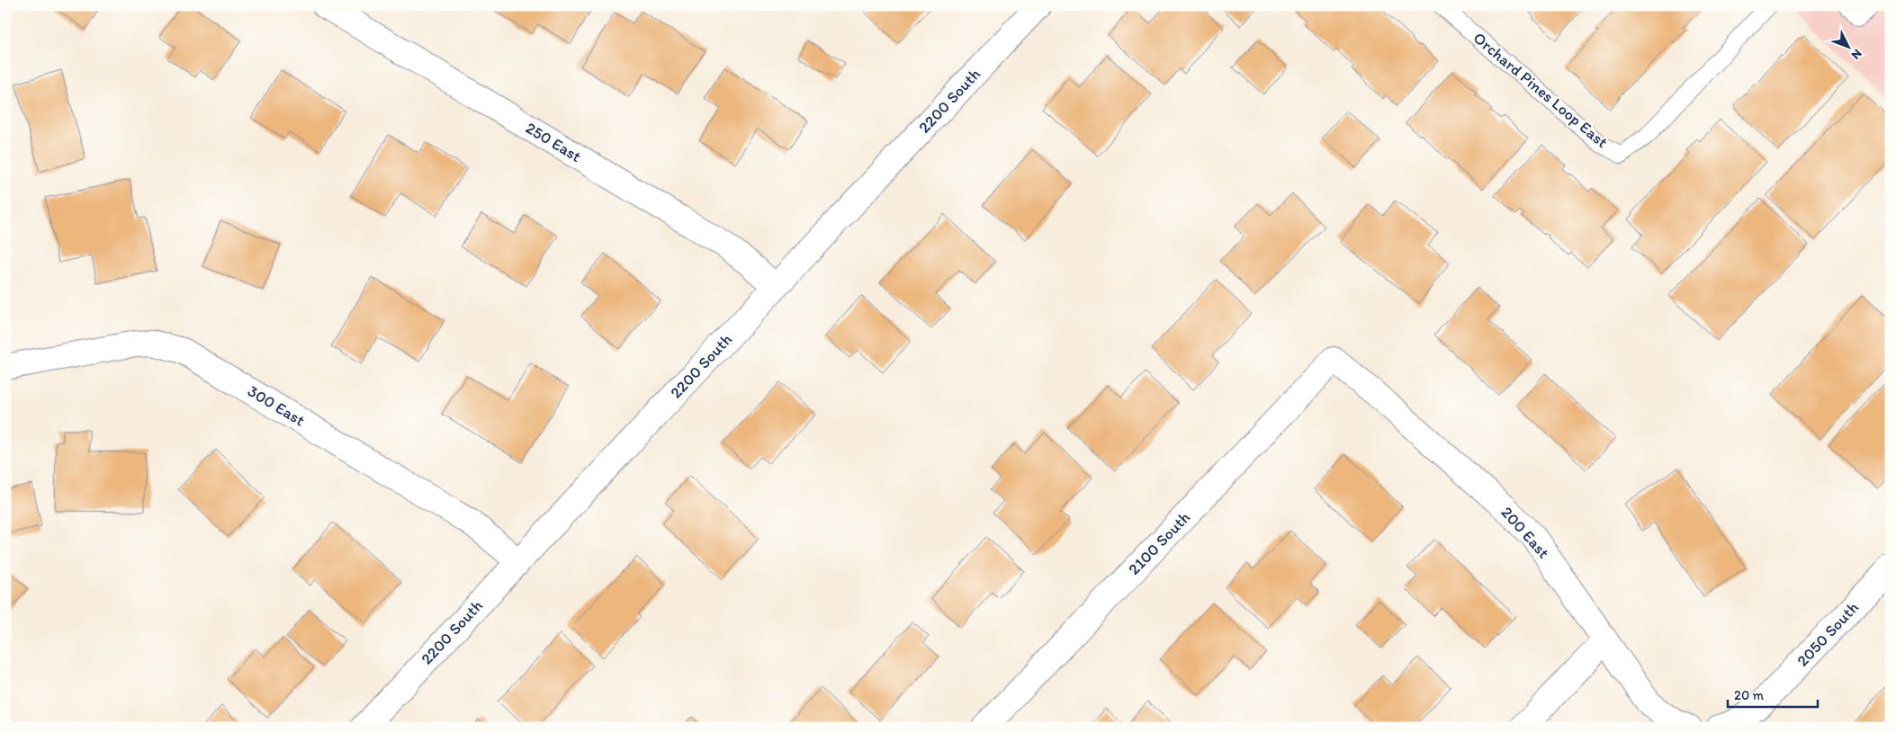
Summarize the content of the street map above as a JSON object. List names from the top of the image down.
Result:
{
  "streets": {
    "street": [
      "2200 South",
      "250 East",
      "300 East",
      "200 East",
      "2100 South",
      "2050 South"
    ],
    "lane": ["Orchard Pines Loop East"]
  },
  "crossings": [
    ["2200 South", "250 East"],
    ["2200 South", "300 East"],
    ["200 East", "2100 South"]
  ],
  "scale_bar": "20 m",
  "north": "bottom right"
}
